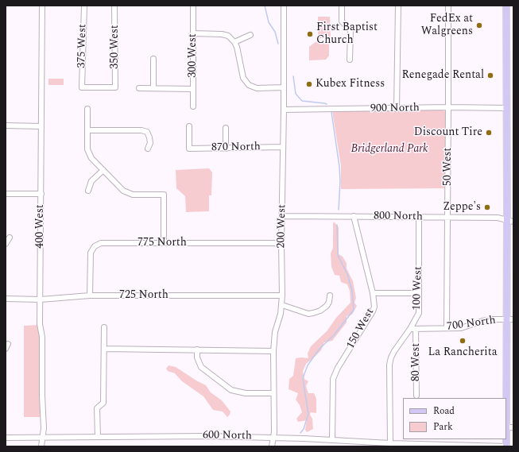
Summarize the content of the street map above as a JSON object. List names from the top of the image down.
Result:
{
  "streets": {
    "street": [
      "375 West",
      "350 West",
      "300 West",
      "900 North",
      "870 North",
      "50 West",
      "800 North",
      "400 West",
      "200 West",
      "775 North",
      "100 West",
      "725 North",
      "700 North",
      "150 West",
      "80 West",
      "600 North"
    ]
  },
  "crossings": [
    ["375 West", "350 West"],
    ["900 North", "50 West"],
    ["900 North", "200 West"],
    ["870 North", "200 West"],
    ["50 West", "800 North"],
    ["50 West", "700 North"],
    ["800 North", "200 West"],
    ["800 North", "100 West"],
    ["800 North", "150 West"],
    ["400 West", "725 North"],
    ["400 West", "600 North"],
    ["200 West", "775 North"],
    ["200 West", "725 North"],
    ["200 West", "600 North"],
    ["775 North", "725 North"],
    ["100 West", "700 North"],
    ["100 West", "600 North"],
    ["700 North", "80 West"],
    ["150 West", "600 North"]
  ],
  "parks": ["Bridgerland Park"],
  "places": [
    "FedEx at Walgreens",
    "First Baptist Church",
    "Renegade Rental",
    "Kubex Fitness",
    "Discount Tire",
    "Zeppe's",
    "La Rancherita"
  ],
  "legend": ["Road", "Park"]
}
